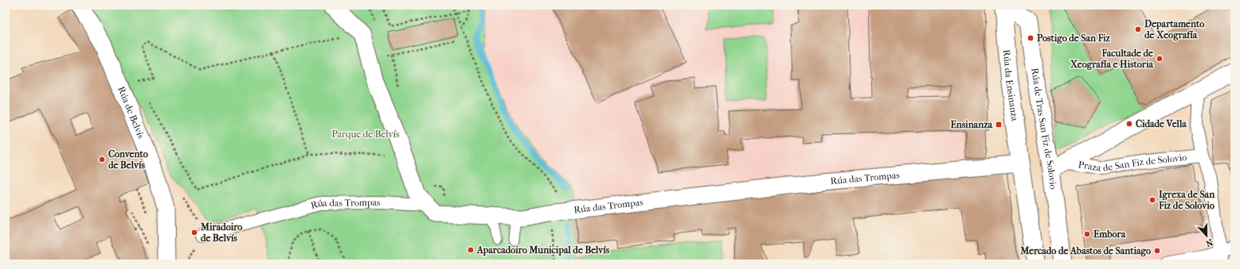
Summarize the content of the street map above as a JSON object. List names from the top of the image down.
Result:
{
  "streets": {
    "street": [
      "Rúa da Ensinanza",
      "Rúa de Belvís",
      "Rúa de Tras San Fiz de Solovio",
      "Praza de San Fiz de Solovio",
      "Rúa das Trompas"
    ]
  },
  "crossings": [
    ["Rúa da Ensinanza", "Rúa de Tras San Fiz de Solovio"],
    ["Rúa da Ensinanza", "Rúa das Trompas"],
    ["Rúa de Tras San Fiz de Solovio", "Praza de San Fiz de Solovio"]
  ],
  "parks": ["Parque de Belvís"],
  "places": {
    "other": [
      "Departamento de Xeografía",
      "Postigo de San Fiz",
      "Facultade de Xeografía e Historia",
      "Cidade Vella",
      "Convento de Belvís",
      "Igrexa de San Fiz de Solovio",
      "Miradoiro de Belvís",
      "Embora",
      "Aparcadoiro Municipal de Belvís",
      "Mercado de Abastos de Santiago"
    ],
    "transit": ["Ensinanza"]
  },
  "north": "bottom"
}
